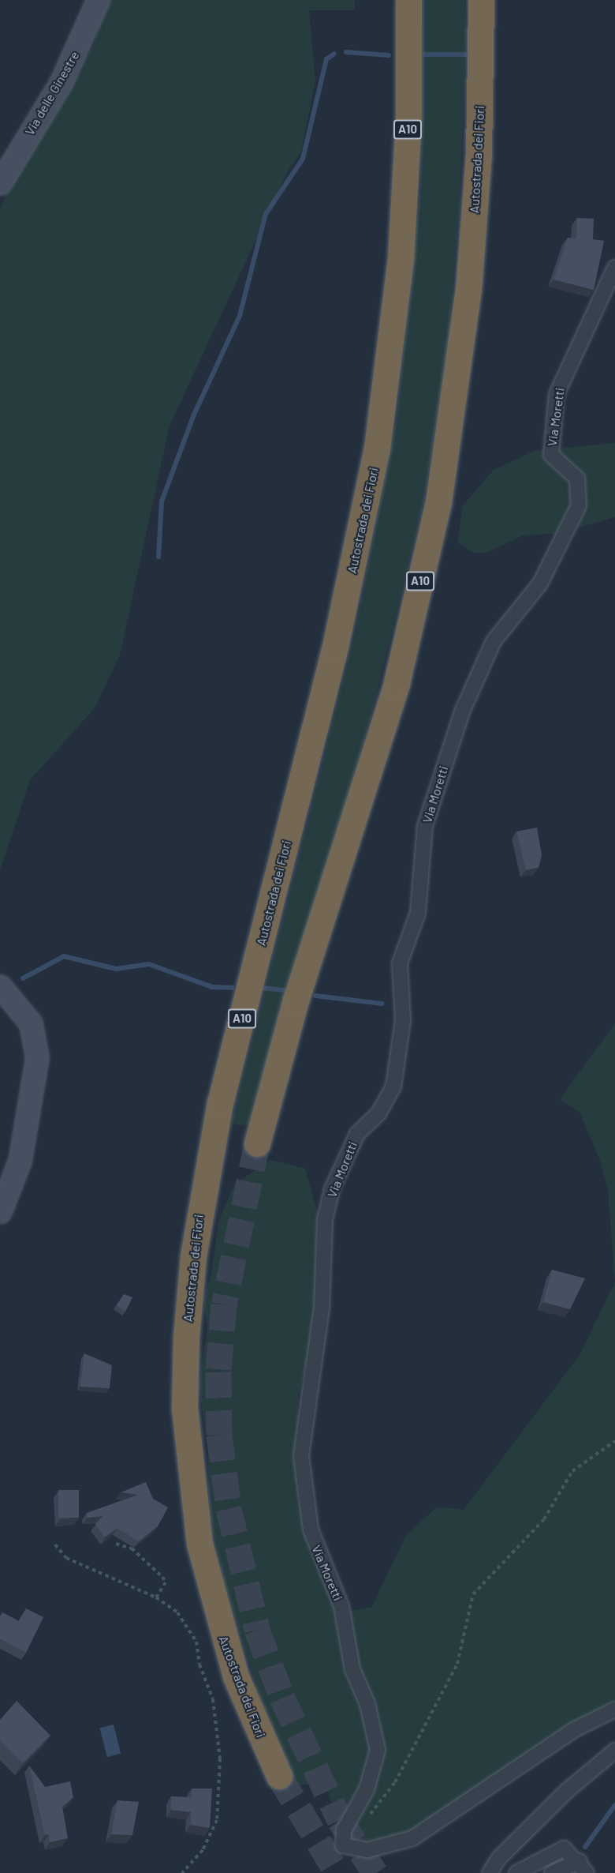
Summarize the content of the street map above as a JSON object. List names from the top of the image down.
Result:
{
  "streets": {
    "highway": ["A10", "Autostrada dei Fiori"],
    "main road": ["Via delle Ginestre"],
    "street": ["Via Moretti"]
  }
}
